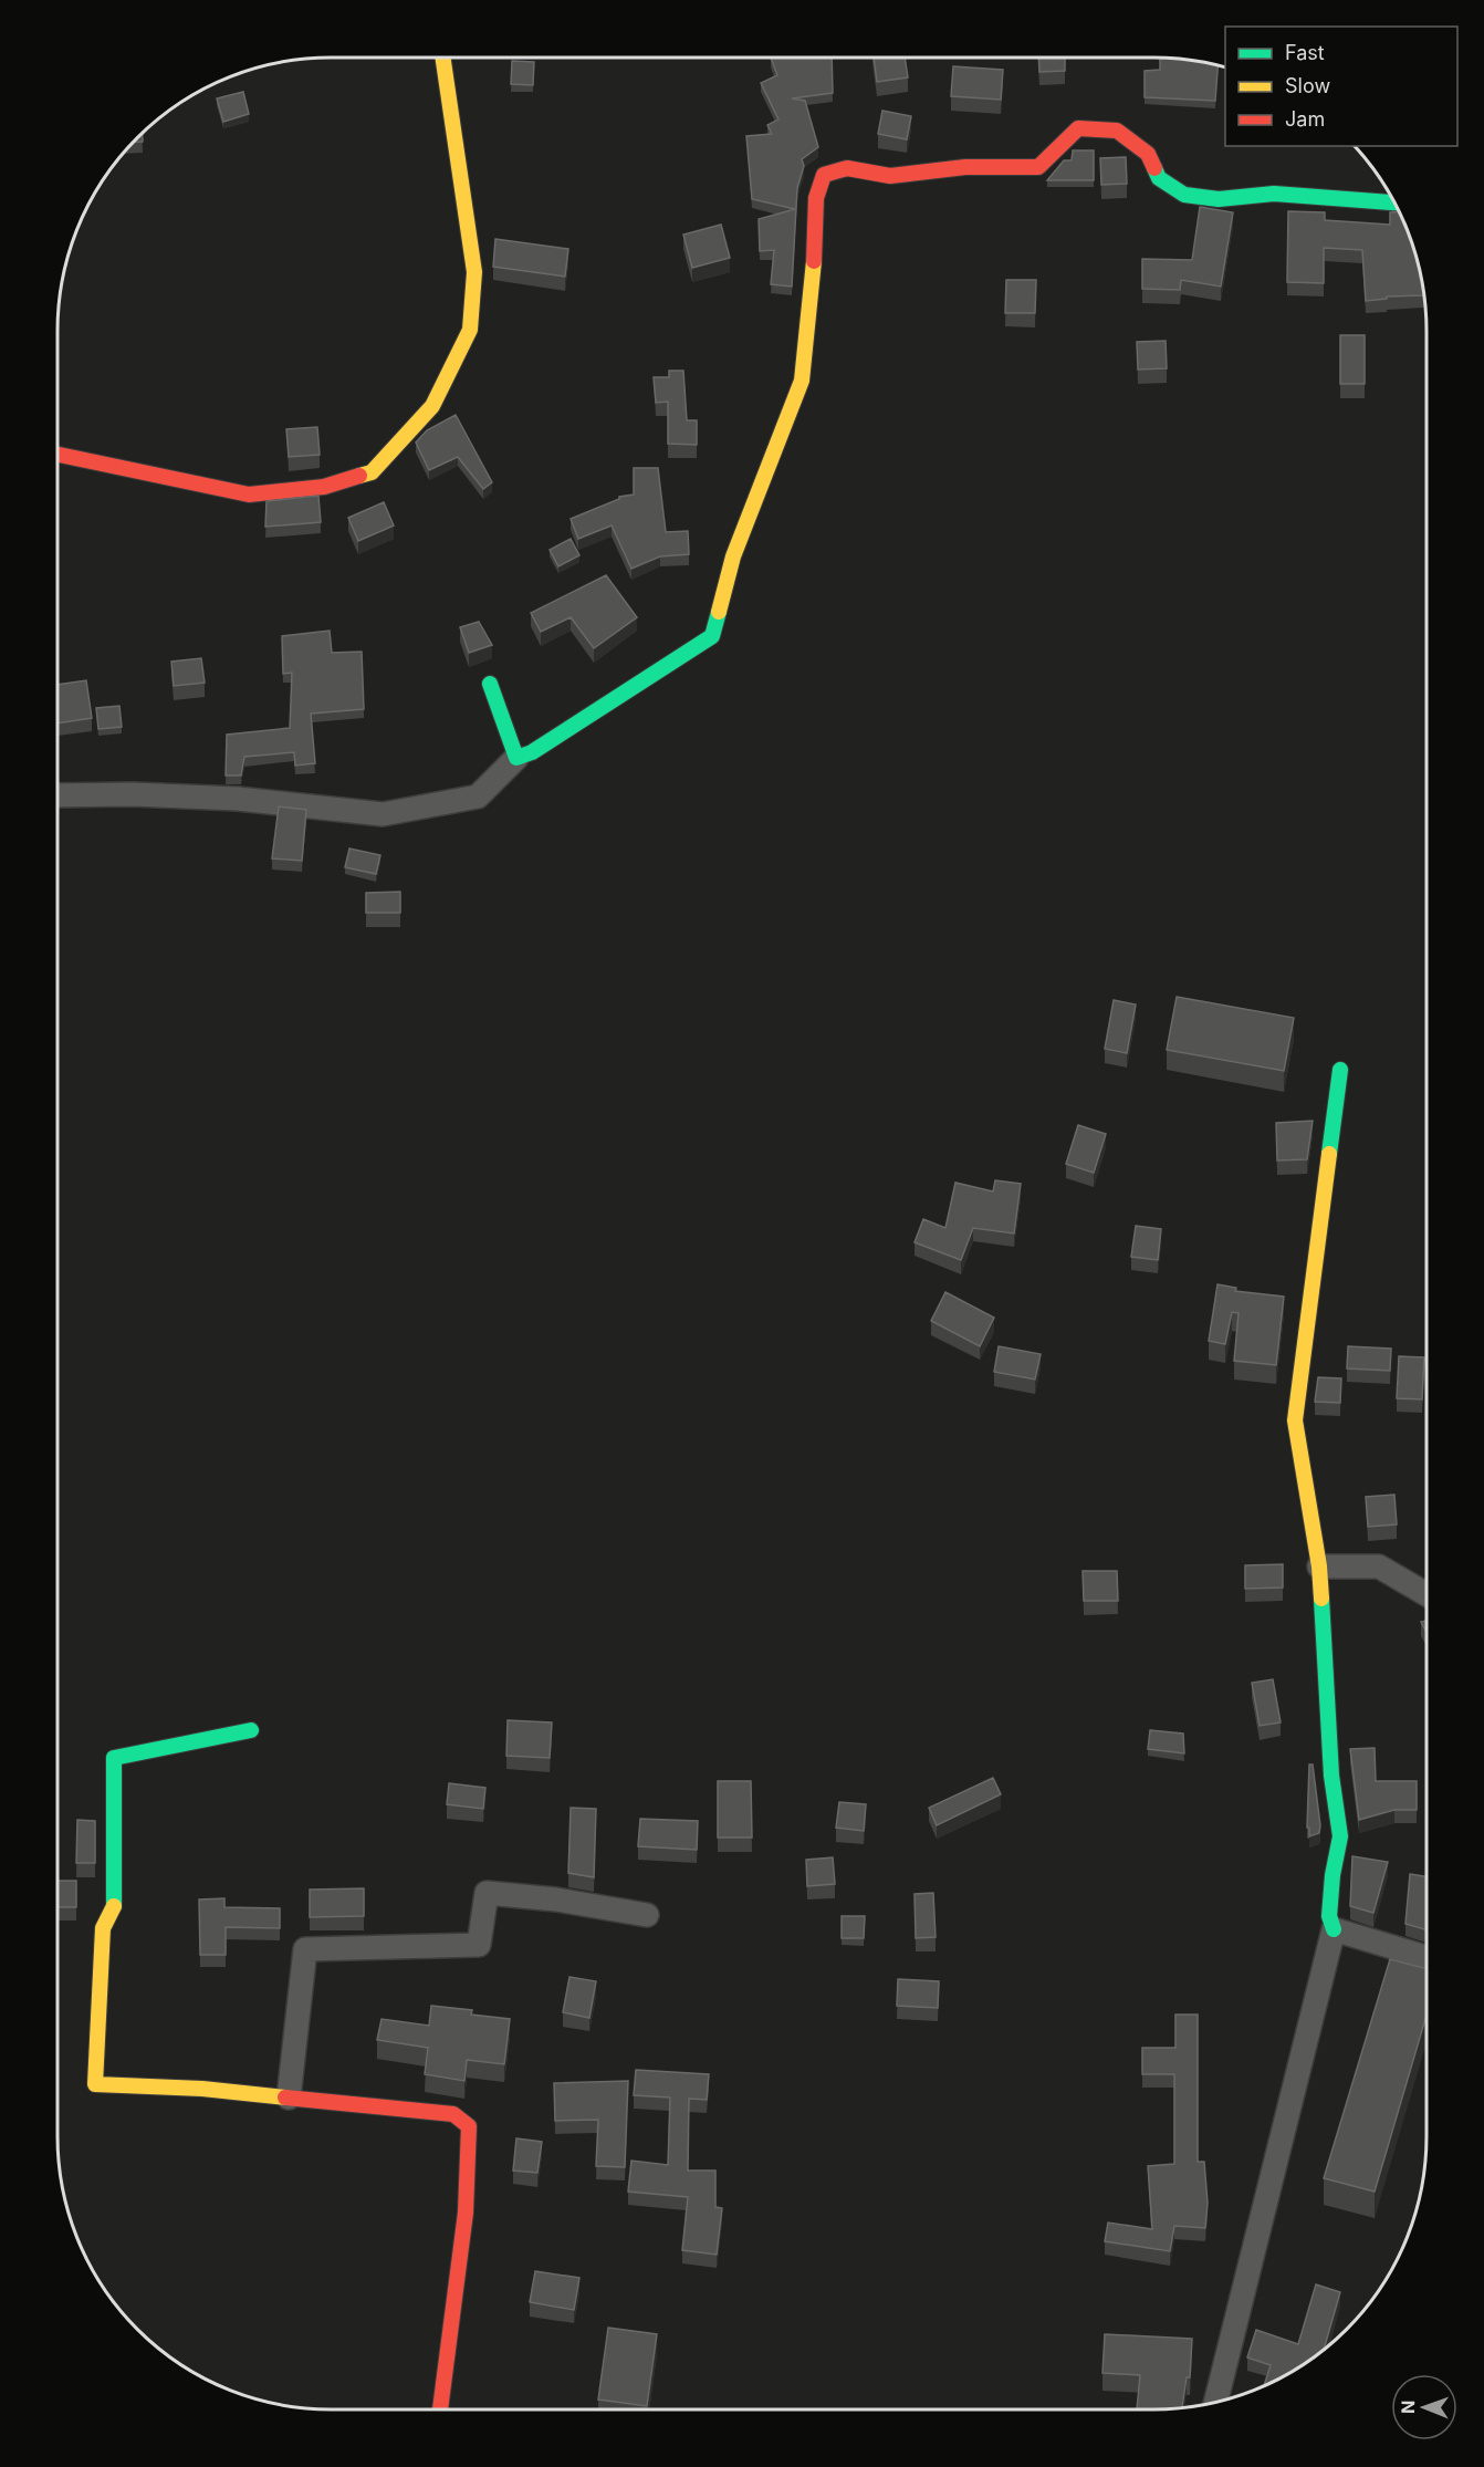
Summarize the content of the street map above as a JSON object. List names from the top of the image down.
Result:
{
  "legend": ["Fast", "Slow", "Jam"],
  "north": "left"
}
